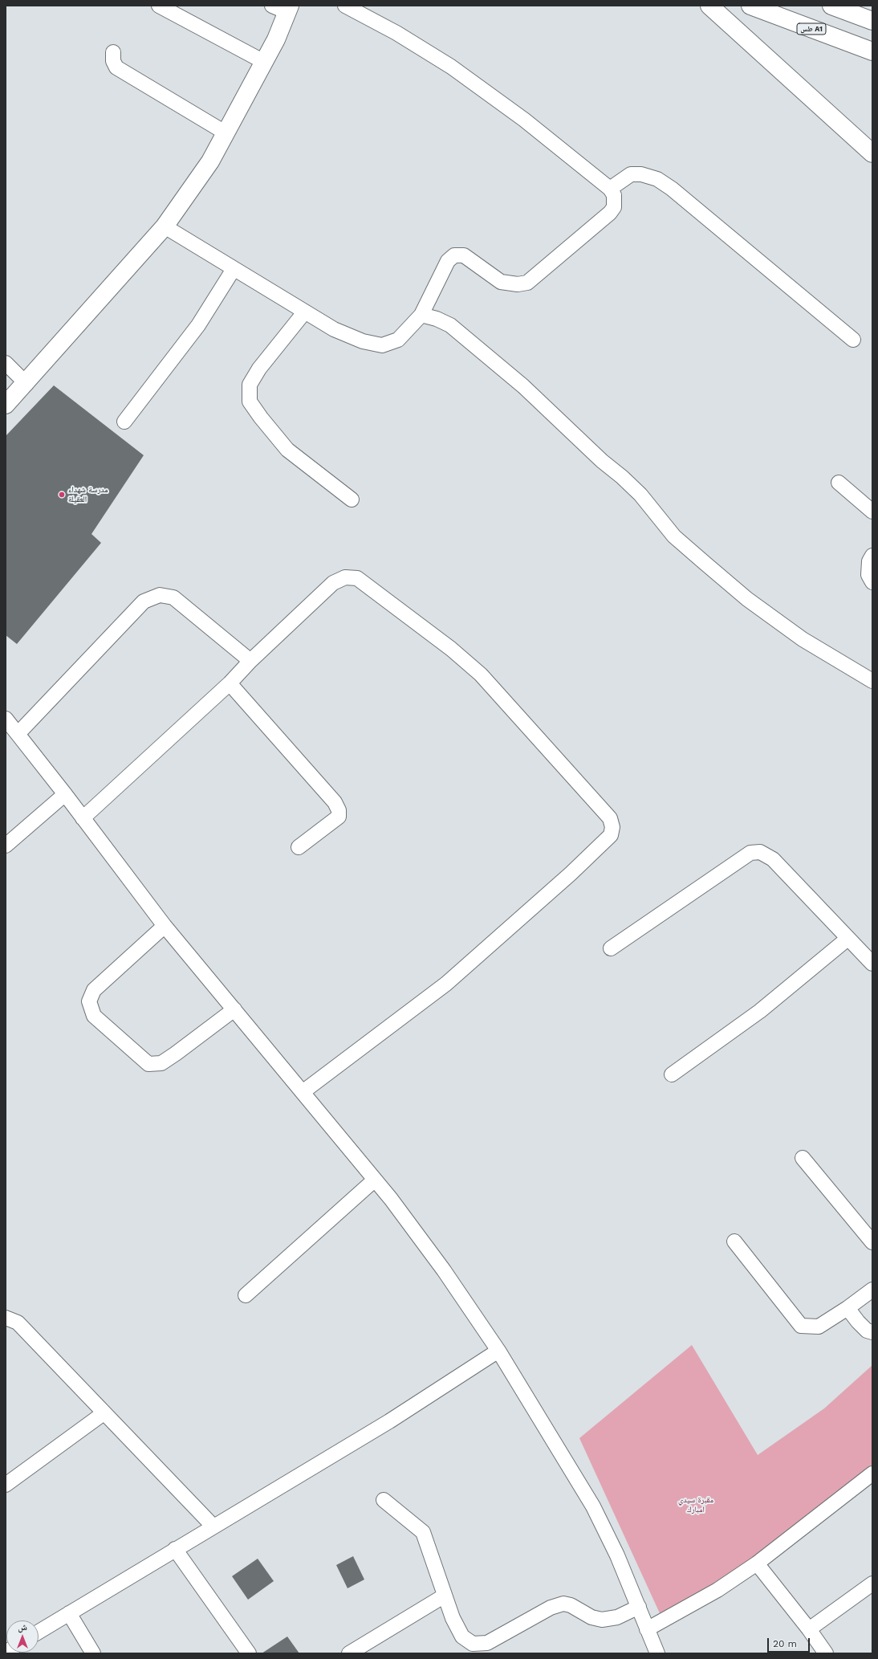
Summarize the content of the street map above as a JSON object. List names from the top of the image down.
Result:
{
  "streets": {
    "main road": ["طس A1"]
  },
  "parks": ["مقبرة سيدي امبارك"],
  "places": ["مدرسة شهداء العقيلة"],
  "scale_bar": "20 m",
  "north": "top"
}
